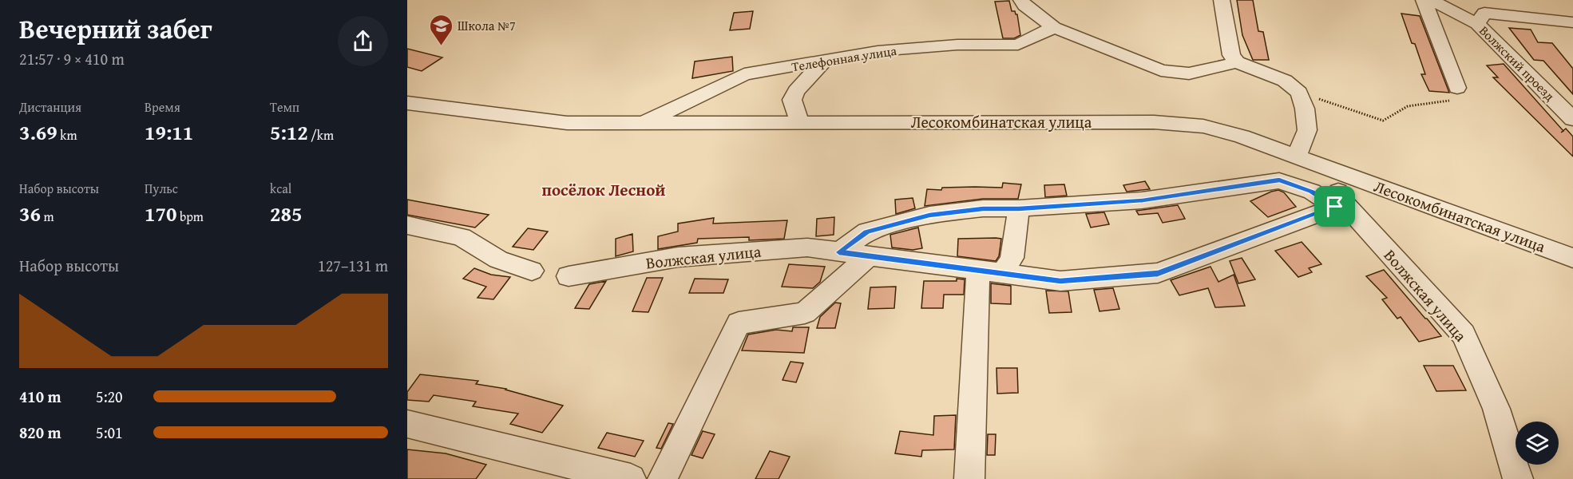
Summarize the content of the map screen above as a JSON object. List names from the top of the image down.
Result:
{
  "streets": {
    "street": [
      "Телефонная улица",
      "Волжский проезд",
      "Лесокомбинатская улица",
      "Волжская улица"
    ]
  },
  "crossings": [
    ["Телефонная улица", "Лесокомбинатская улица"],
    ["Лесокомбинатская улица", "Волжская улица"]
  ],
  "districts": ["посёлок Лесной"],
  "places": {
    "school or university": ["Школа №7"]
  },
  "page": {
    "heading": ["Вечерний забег", "21:57 · 9 × 410 m"],
    "stats": [
      ["Дистанция", "3.69 km"],
      ["Время", "19:11"],
      ["Темп", "5:12 /km"],
      ["Набор высоты", "36 m"],
      ["Пульс", "170 bpm"],
      ["kcal", "285"]
    ],
    "chart": ["Набор высоты", "127–131 m"],
    "list": [
      {
        "name": "410 m",
        "note": "5:20"
      },
      {
        "name": "820 m",
        "note": "5:01"
      }
    ]
  }
}
